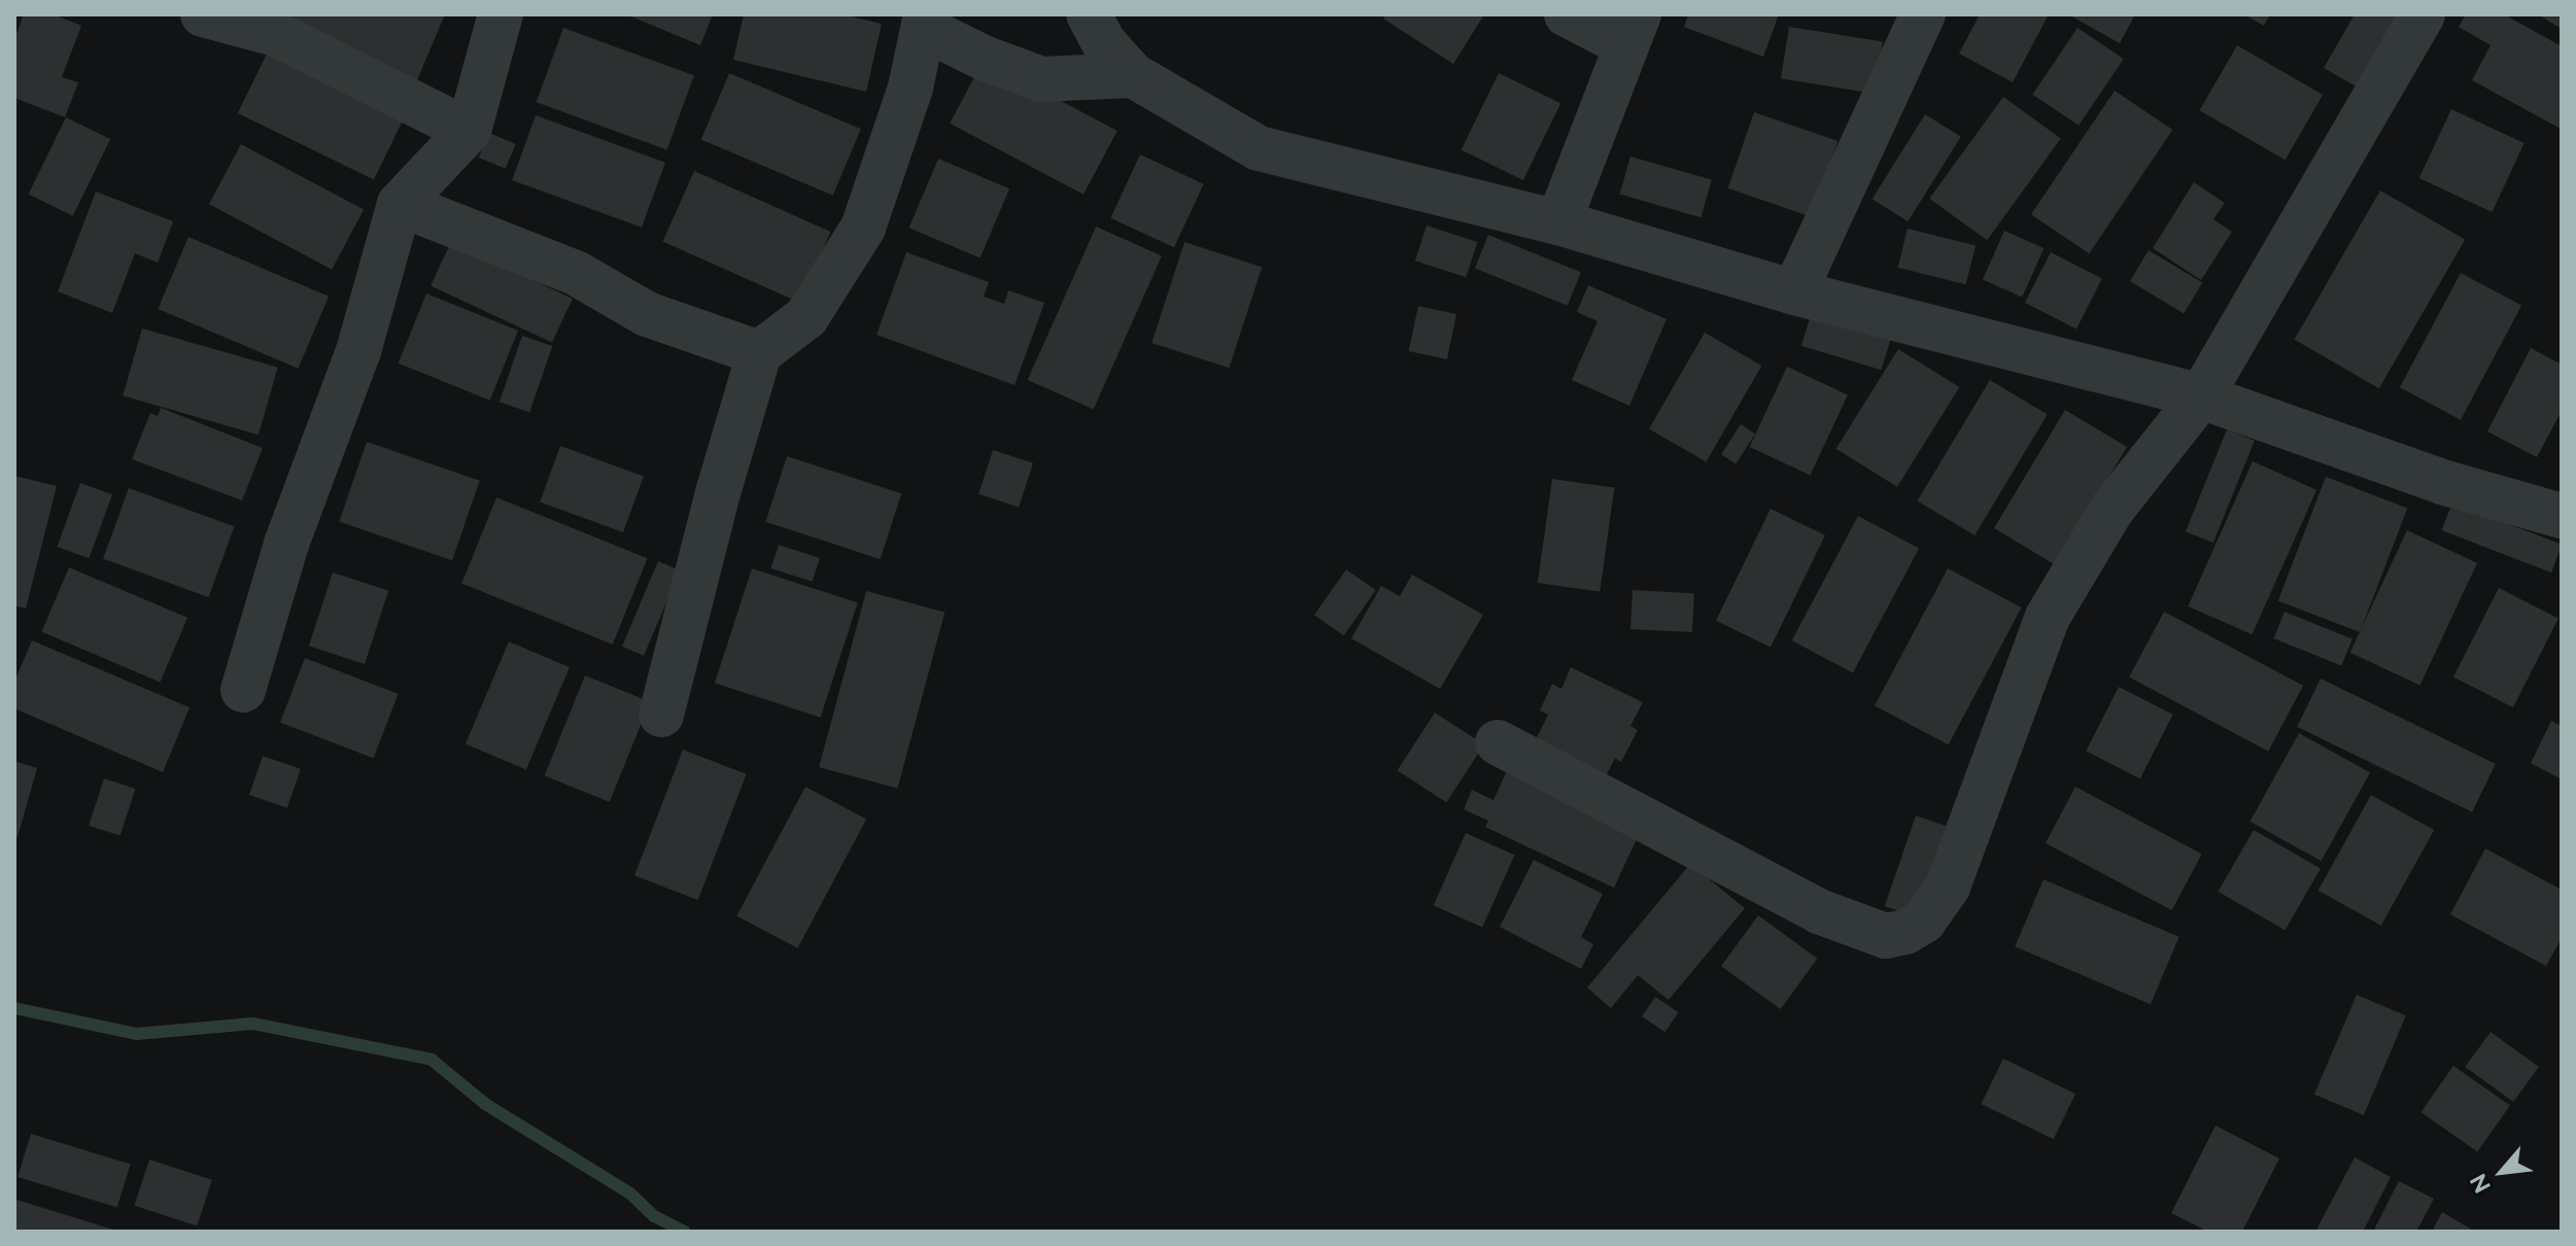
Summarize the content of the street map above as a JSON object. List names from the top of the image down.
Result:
{
  "north": "bottom left"
}
